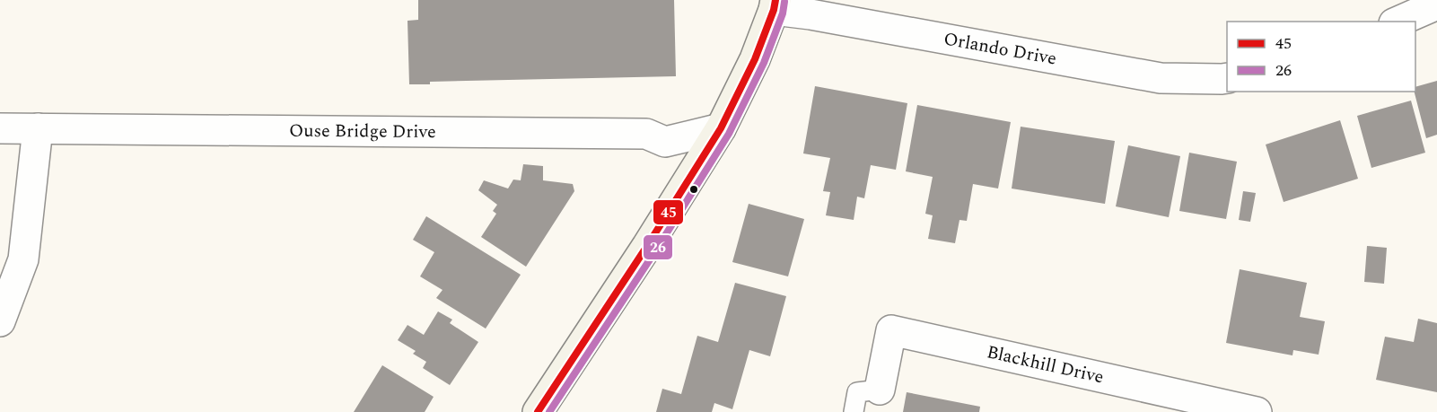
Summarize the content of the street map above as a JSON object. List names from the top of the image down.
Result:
{
  "streets": {
    "street": ["Orlando Drive", "Ouse Bridge Drive", "Blackhill Drive"]
  },
  "lines": ["transit line 45", "transit line 26"],
  "legend": ["45", "26"]
}
